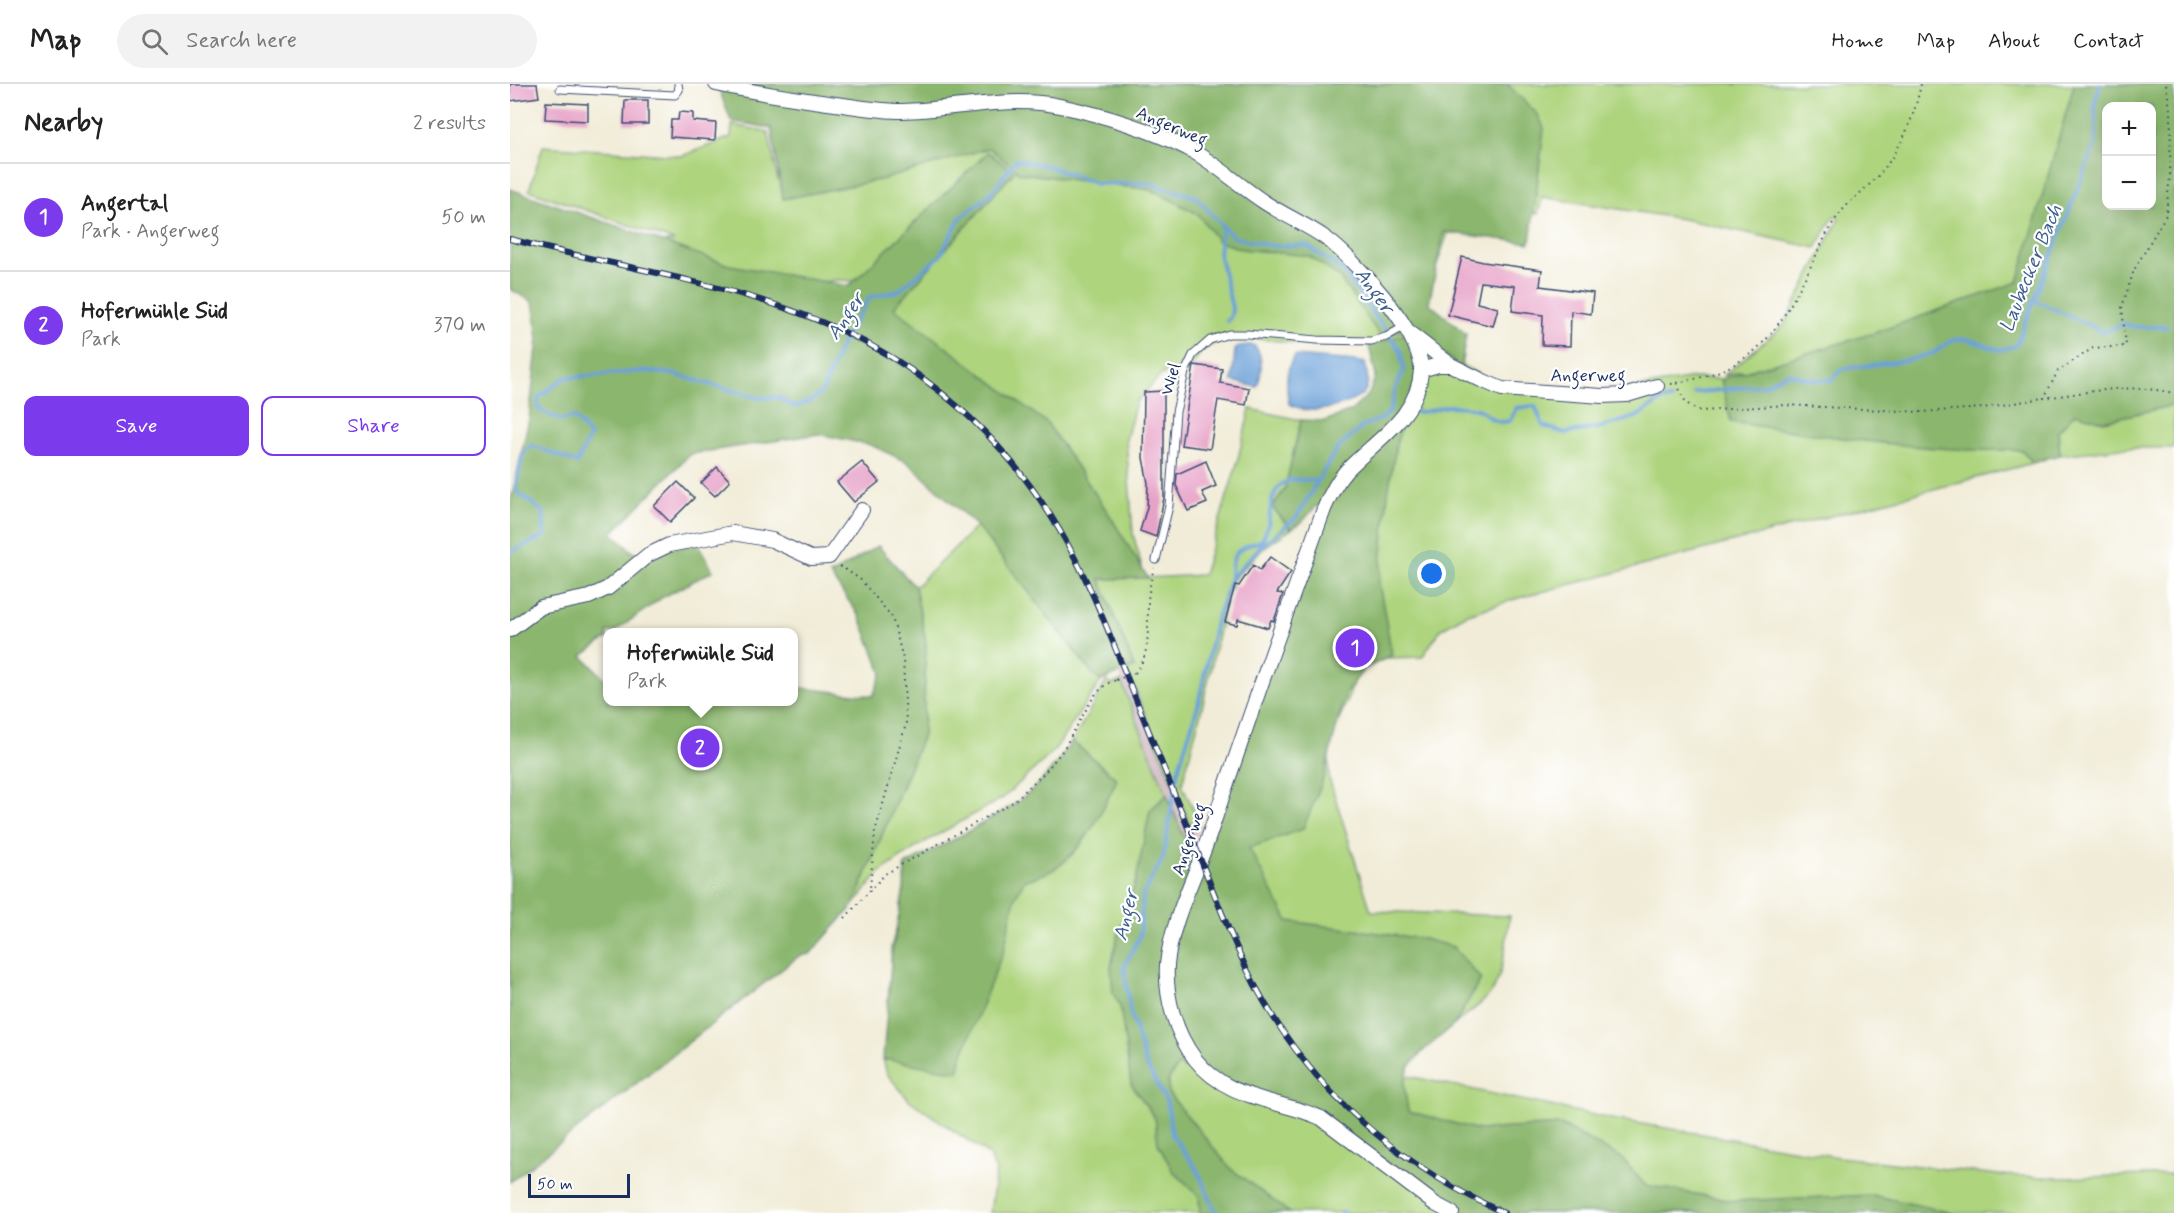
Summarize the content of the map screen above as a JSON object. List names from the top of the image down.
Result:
{
  "streets": {
    "street": ["Angerweg"],
    "lane": ["Wiel"]
  },
  "crossings": [
    ["Angerweg", "Wiel"]
  ],
  "water": ["Laubecker Bach", "Anger"],
  "scale_bar": "50 m",
  "page": {
    "header": "Map",
    "search": "Search here",
    "nav": [
      "Home",
      "Map",
      "About",
      "Contact"
    ],
    "heading": ["Nearby", "2 results"],
    "map_buttons": ["+", "−"],
    "list": [
      {
        "mark": "1",
        "name": "Angertal",
        "note": "Park · Angerweg",
        "value": "50 m"
      },
      {
        "mark": "2",
        "name": "Hofermühle Süd",
        "note": "Park",
        "value": "370 m"
      }
    ],
    "buttons": ["Save", "Share"],
    "pins": ["1", "2"],
    "popup": ["Hofermühle Süd", "Park"],
    "scale": "50 m"
  }
}
